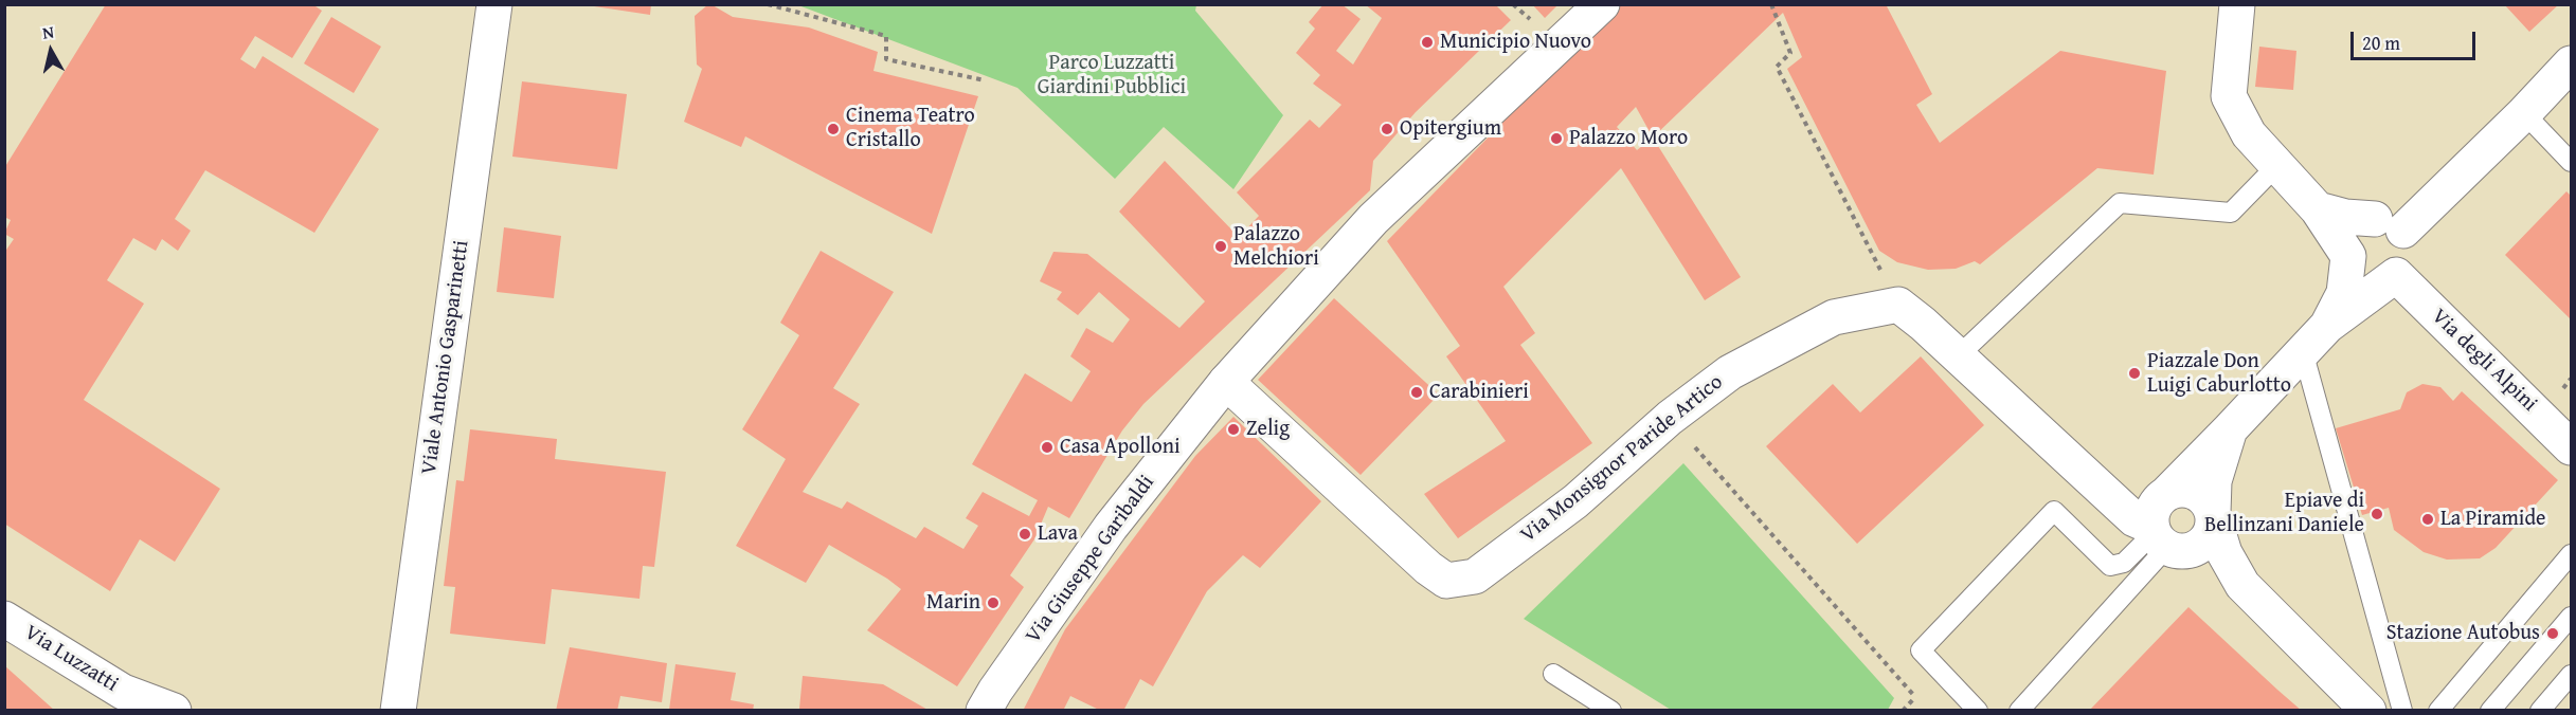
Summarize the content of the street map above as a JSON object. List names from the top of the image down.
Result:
{
  "streets": {
    "street": [
      "Viale Antonio Gasparinetti",
      "Via degli Alpini",
      "Via Monsignor Paride Artico",
      "Via Giuseppe Garibaldi",
      "Via Luzzatti"
    ]
  },
  "crossings": [
    ["Via Monsignor Paride Artico", "Via Giuseppe Garibaldi"]
  ],
  "parks": ["Parco Luzzatti Giardini Pubblici"],
  "places": [
    "Municipio Nuovo",
    "Cinema Teatro Cristallo",
    "Opitergium",
    "Palazzo Moro",
    "Palazzo Melchiori",
    "Piazzale Don Luigi Caburlotto",
    "Carabinieri",
    "Zelig",
    "Casa Apolloni",
    "Epiave di Bellinzani Daniele",
    "La Piramide",
    "Lava",
    "Marin",
    "Stazione Autobus"
  ],
  "scale_bar": "20 m",
  "north": "top"
}
